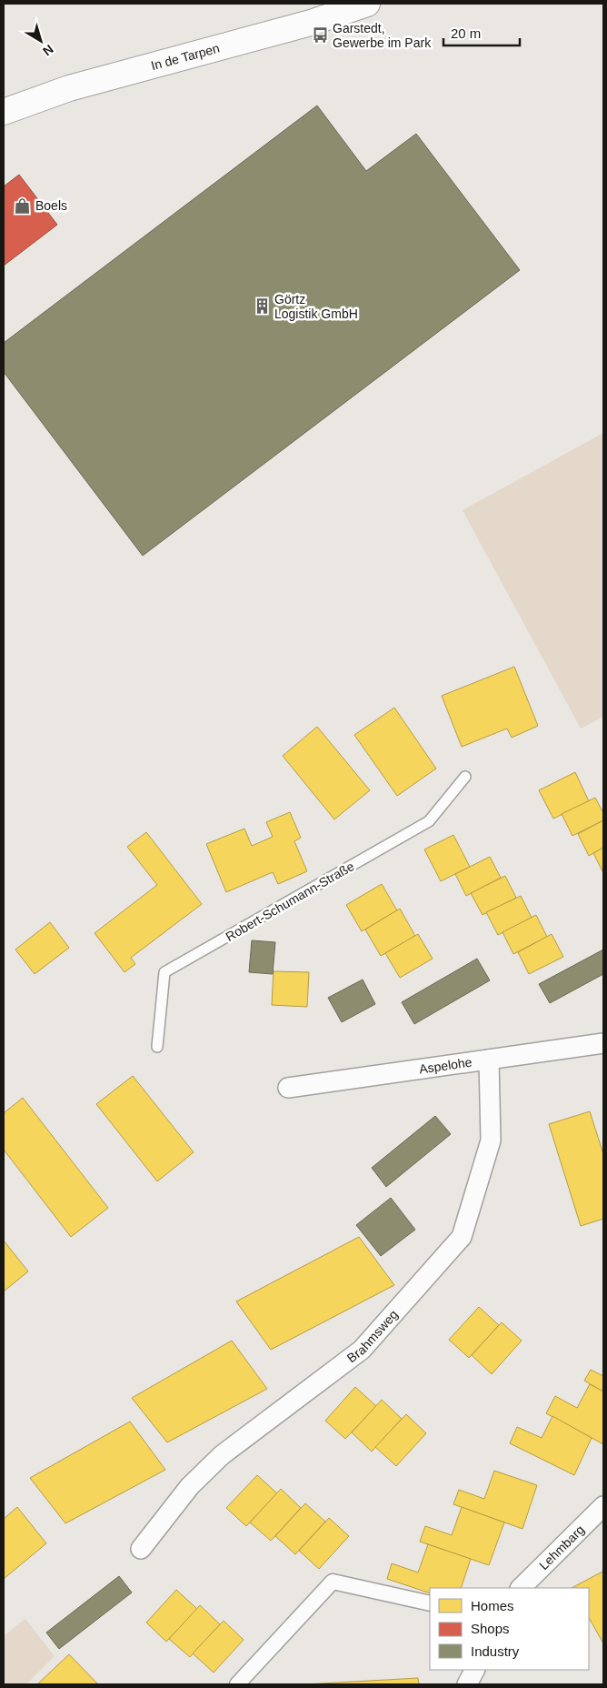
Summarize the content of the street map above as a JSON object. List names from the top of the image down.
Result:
{
  "streets": {
    "street": [
      "In de Tarpen",
      "Aspelohe",
      "Brahmsweg",
      "Lehmbarg"
    ],
    "lane": ["Robert-Schumann-Straße"]
  },
  "crossings": [
    ["Aspelohe", "Brahmsweg"]
  ],
  "places": {
    "bus stop": ["Garstedt, Gewerbe im Park"],
    "shop": ["Boels"],
    "building": ["Görtz Logistik GmbH"]
  },
  "legend": ["Homes", "Shops", "Industry"],
  "scale_bar": "20 m",
  "north": "bottom right"
}
